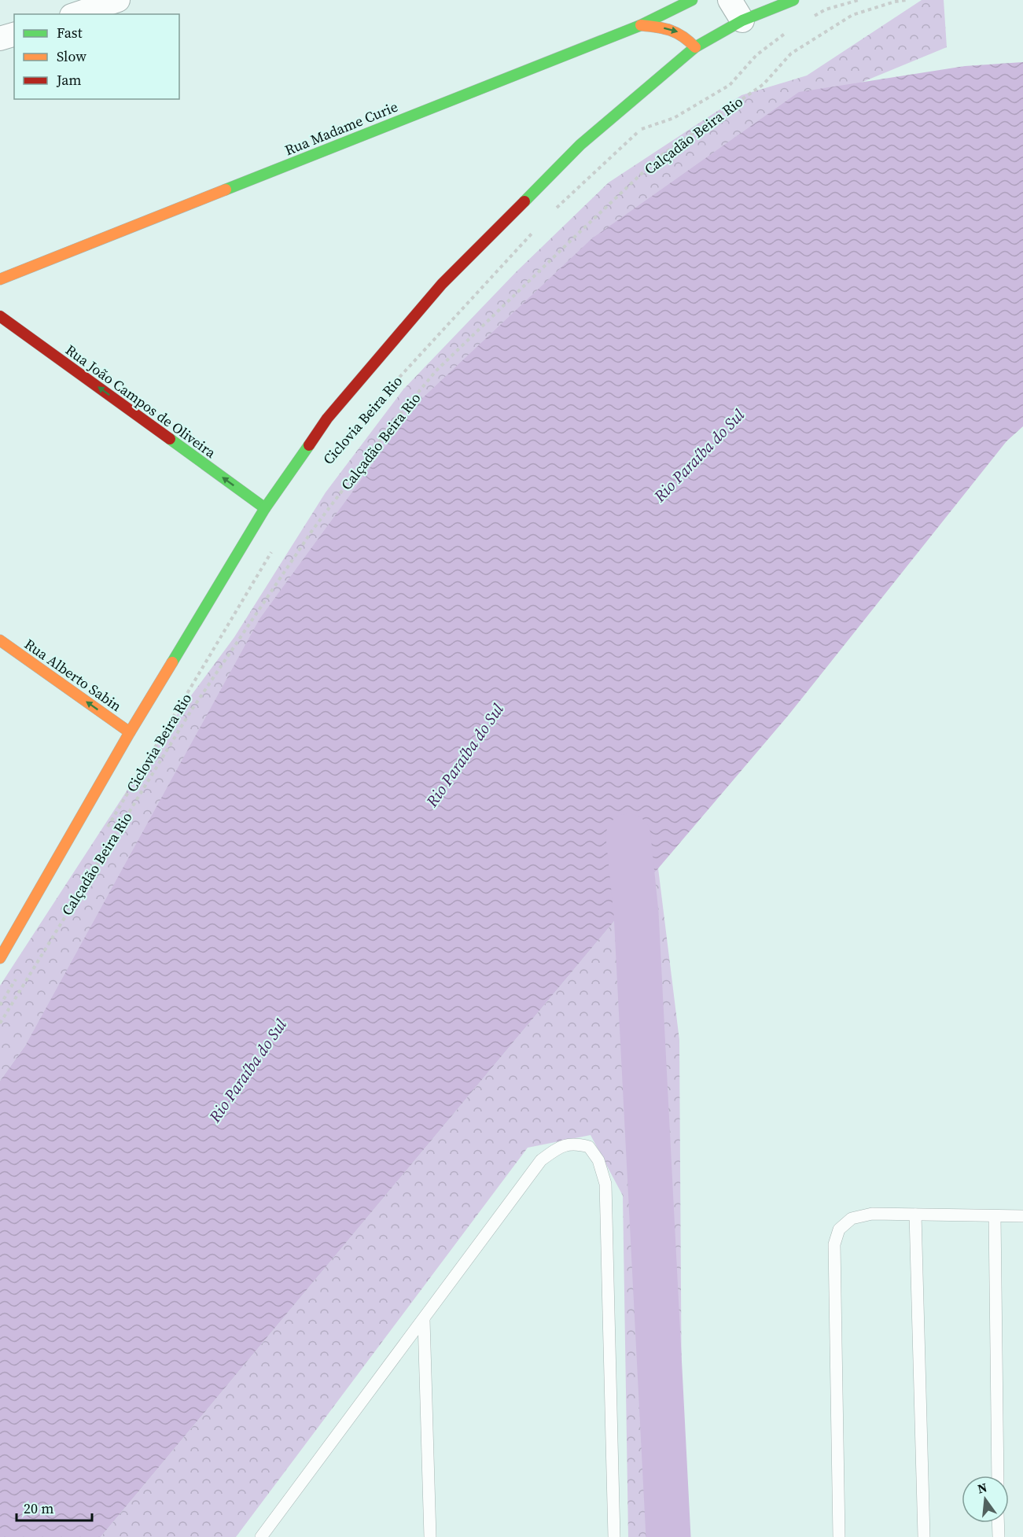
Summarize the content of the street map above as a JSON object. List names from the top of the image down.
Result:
{
  "streets": {
    "main road": ["Rua Madame Curie", "Rua João Campos de Oliveira", "Rua Alberto Sabin"],
    "path": ["Calçadão Beira Rio", "Ciclovia Beira Rio"]
  },
  "one_way": ["Rua João Campos de Oliveira", "Rua Alberto Sabin"],
  "water": ["Rio Paraíba do Sul"],
  "legend": ["Fast", "Slow", "Jam"],
  "scale_bar": "20 m",
  "north": "top"
}
